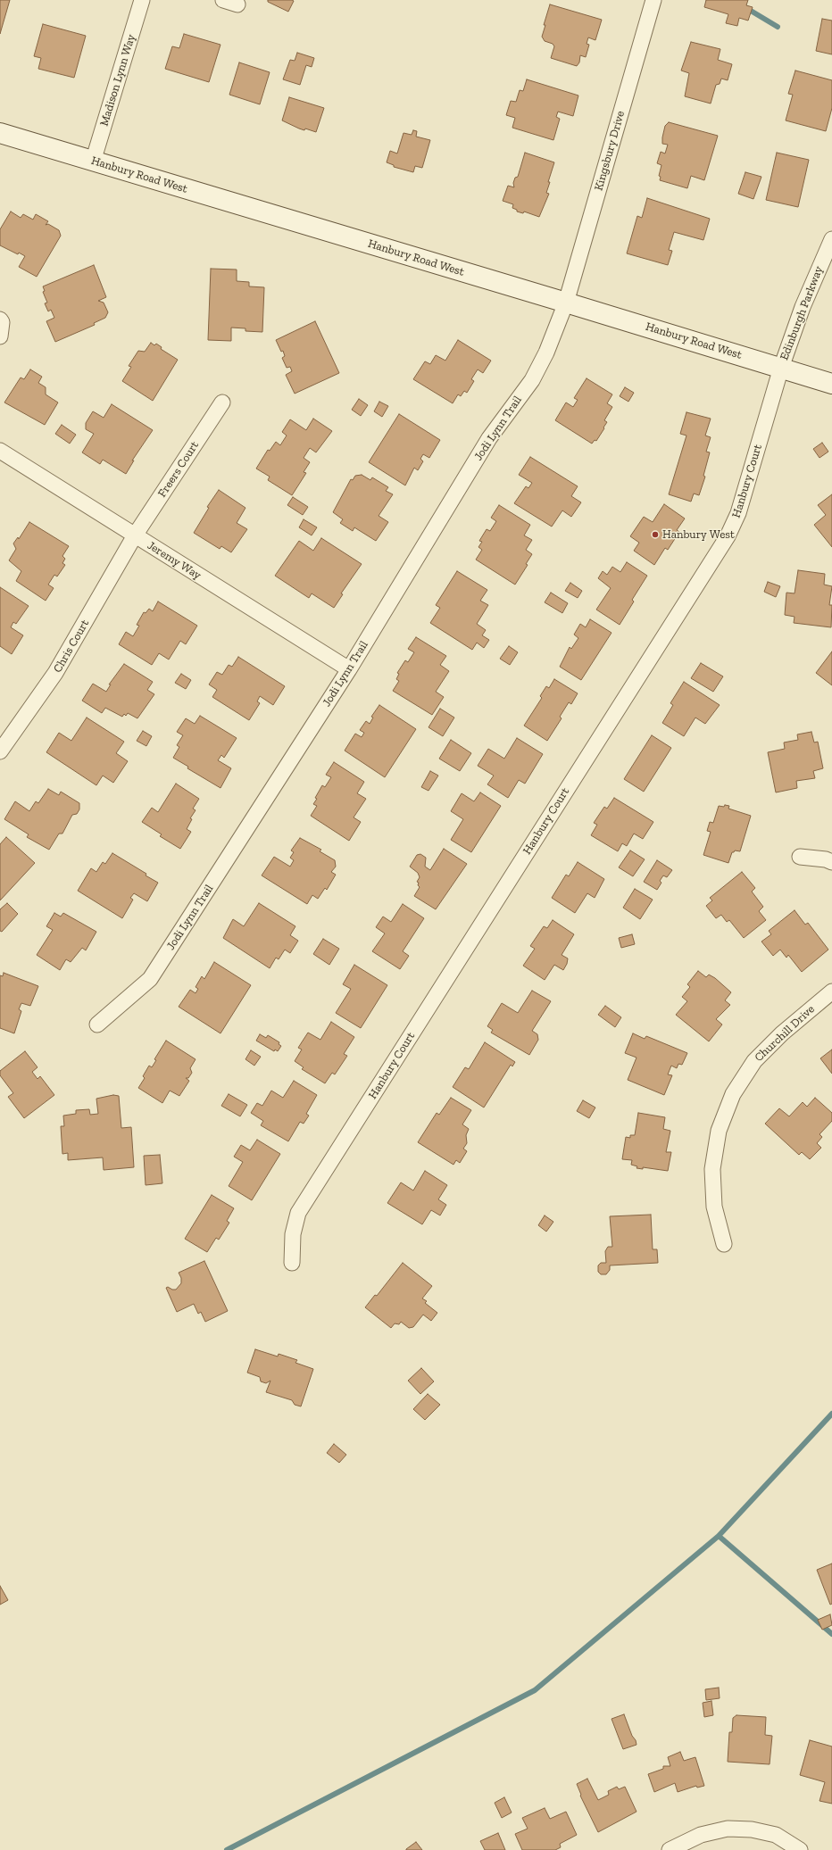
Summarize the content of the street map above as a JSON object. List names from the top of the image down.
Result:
{
  "streets": {
    "main road": ["Hanbury Road West"],
    "street": [
      "Madison Lynn Way",
      "Kingsbury Drive",
      "Edinburgh Parkway",
      "Jodi Lynn Trail",
      "Freers Court",
      "Hanbury Court",
      "Jeremy Way",
      "Chris Court",
      "Churchill Drive"
    ]
  },
  "crossings": [
    ["Madison Lynn Way", "Hanbury Road West"],
    ["Kingsbury Drive", "Hanbury Road West"],
    ["Kingsbury Drive", "Jodi Lynn Trail"],
    ["Hanbury Road West", "Edinburgh Parkway"],
    ["Hanbury Road West", "Jodi Lynn Trail"],
    ["Hanbury Road West", "Hanbury Court"],
    ["Edinburgh Parkway", "Hanbury Court"],
    ["Jodi Lynn Trail", "Jeremy Way"],
    ["Freers Court", "Jeremy Way"],
    ["Freers Court", "Chris Court"],
    ["Jeremy Way", "Chris Court"]
  ],
  "places": ["Hanbury West"]
}
